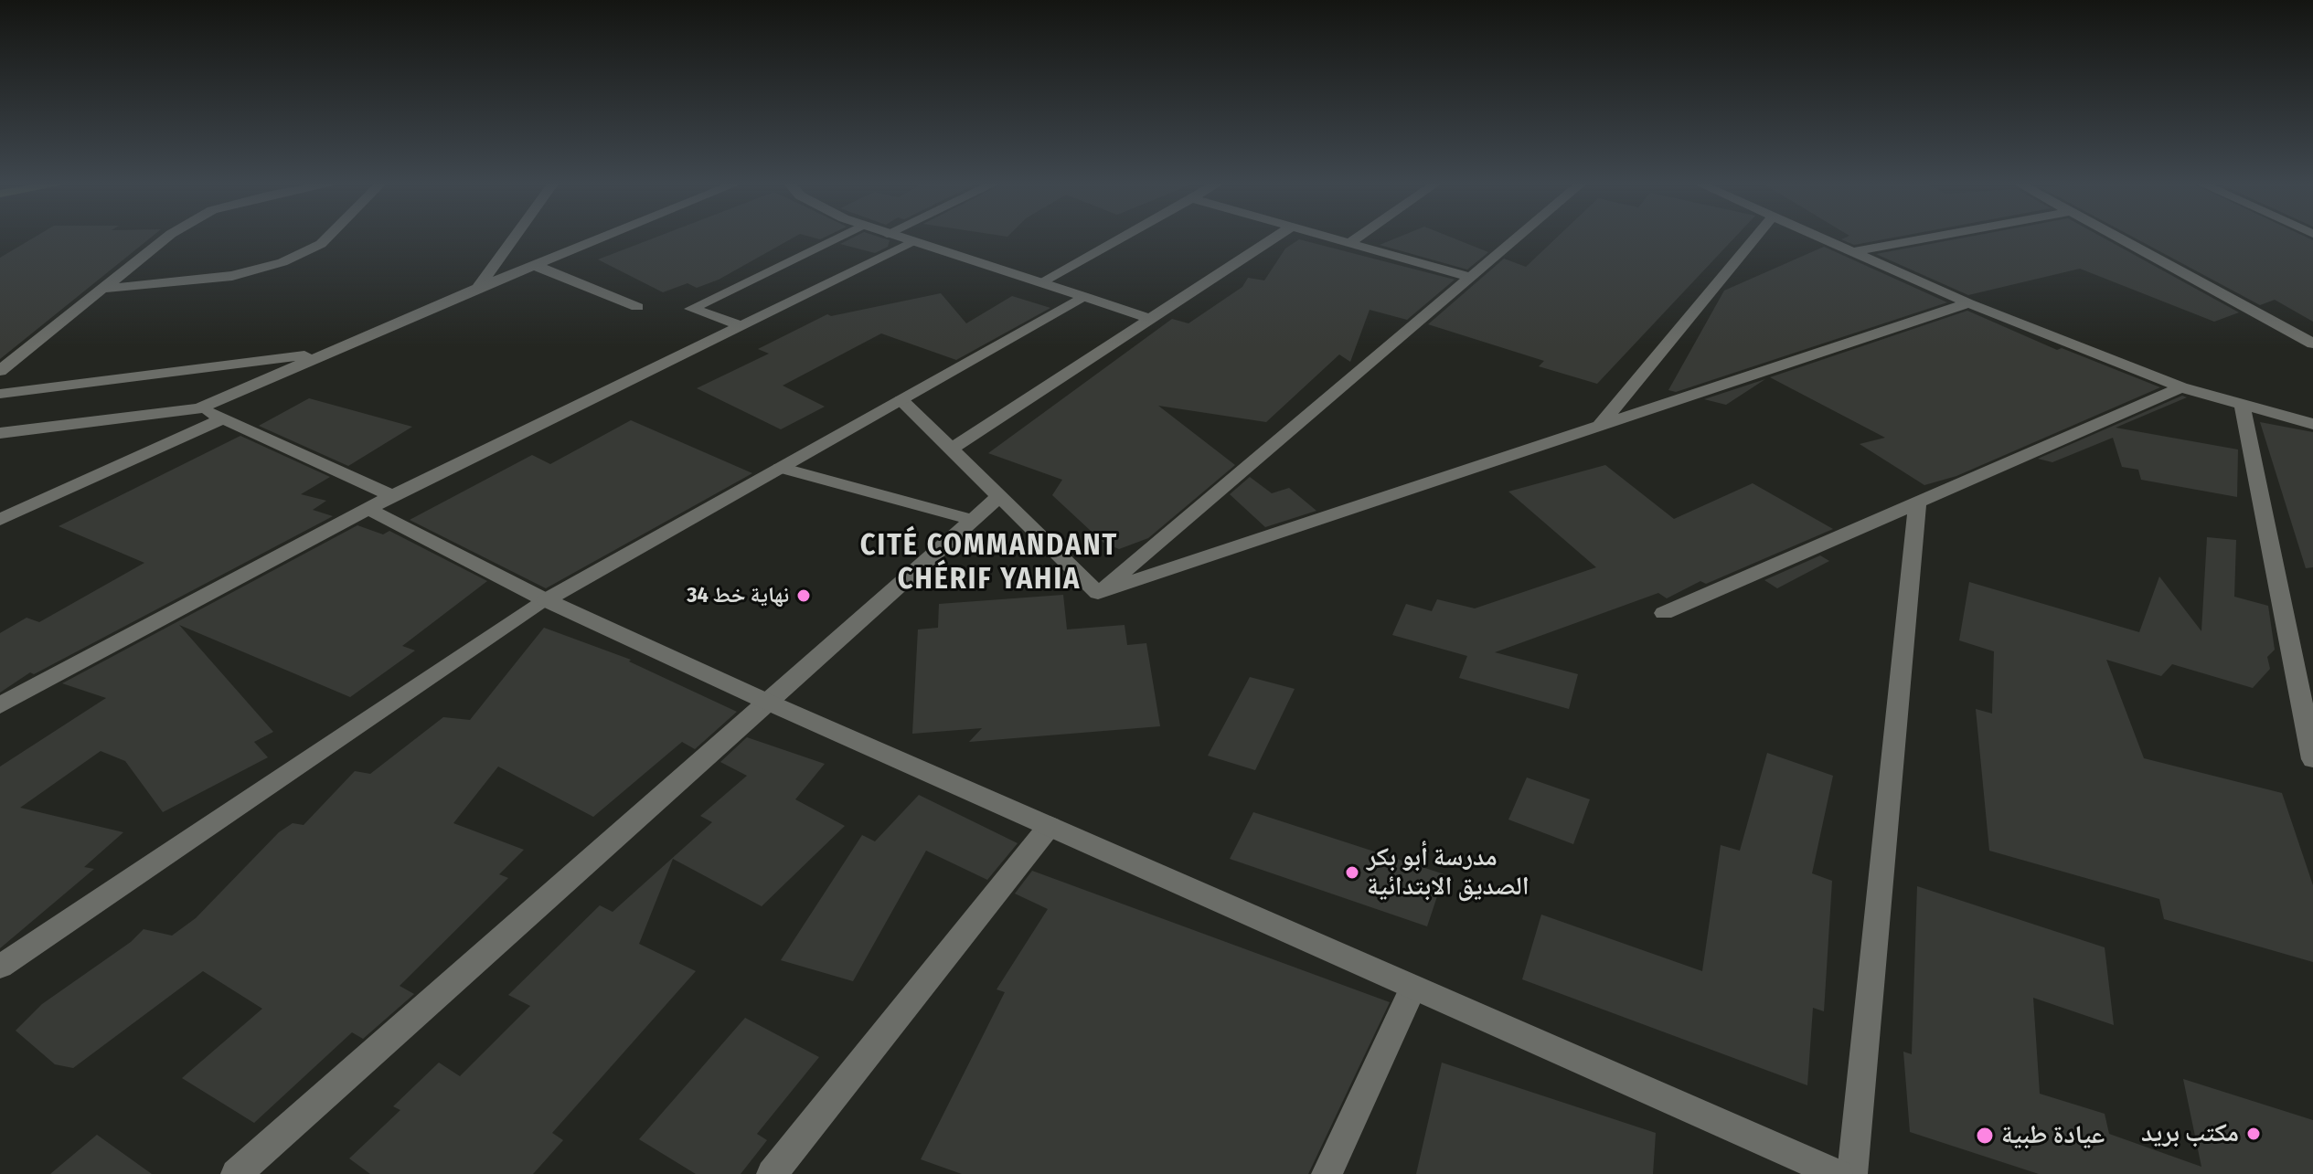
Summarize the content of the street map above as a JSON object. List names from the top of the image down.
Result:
{
  "districts": ["CITÉ COMMANDANT CHÉRIF YAHIA"],
  "places": [
    "نهاية خط 34",
    "مدرسة أبو بكر الصديق الابتدائية",
    "مكتب بريد",
    "عيادة طبية"
  ]
}
